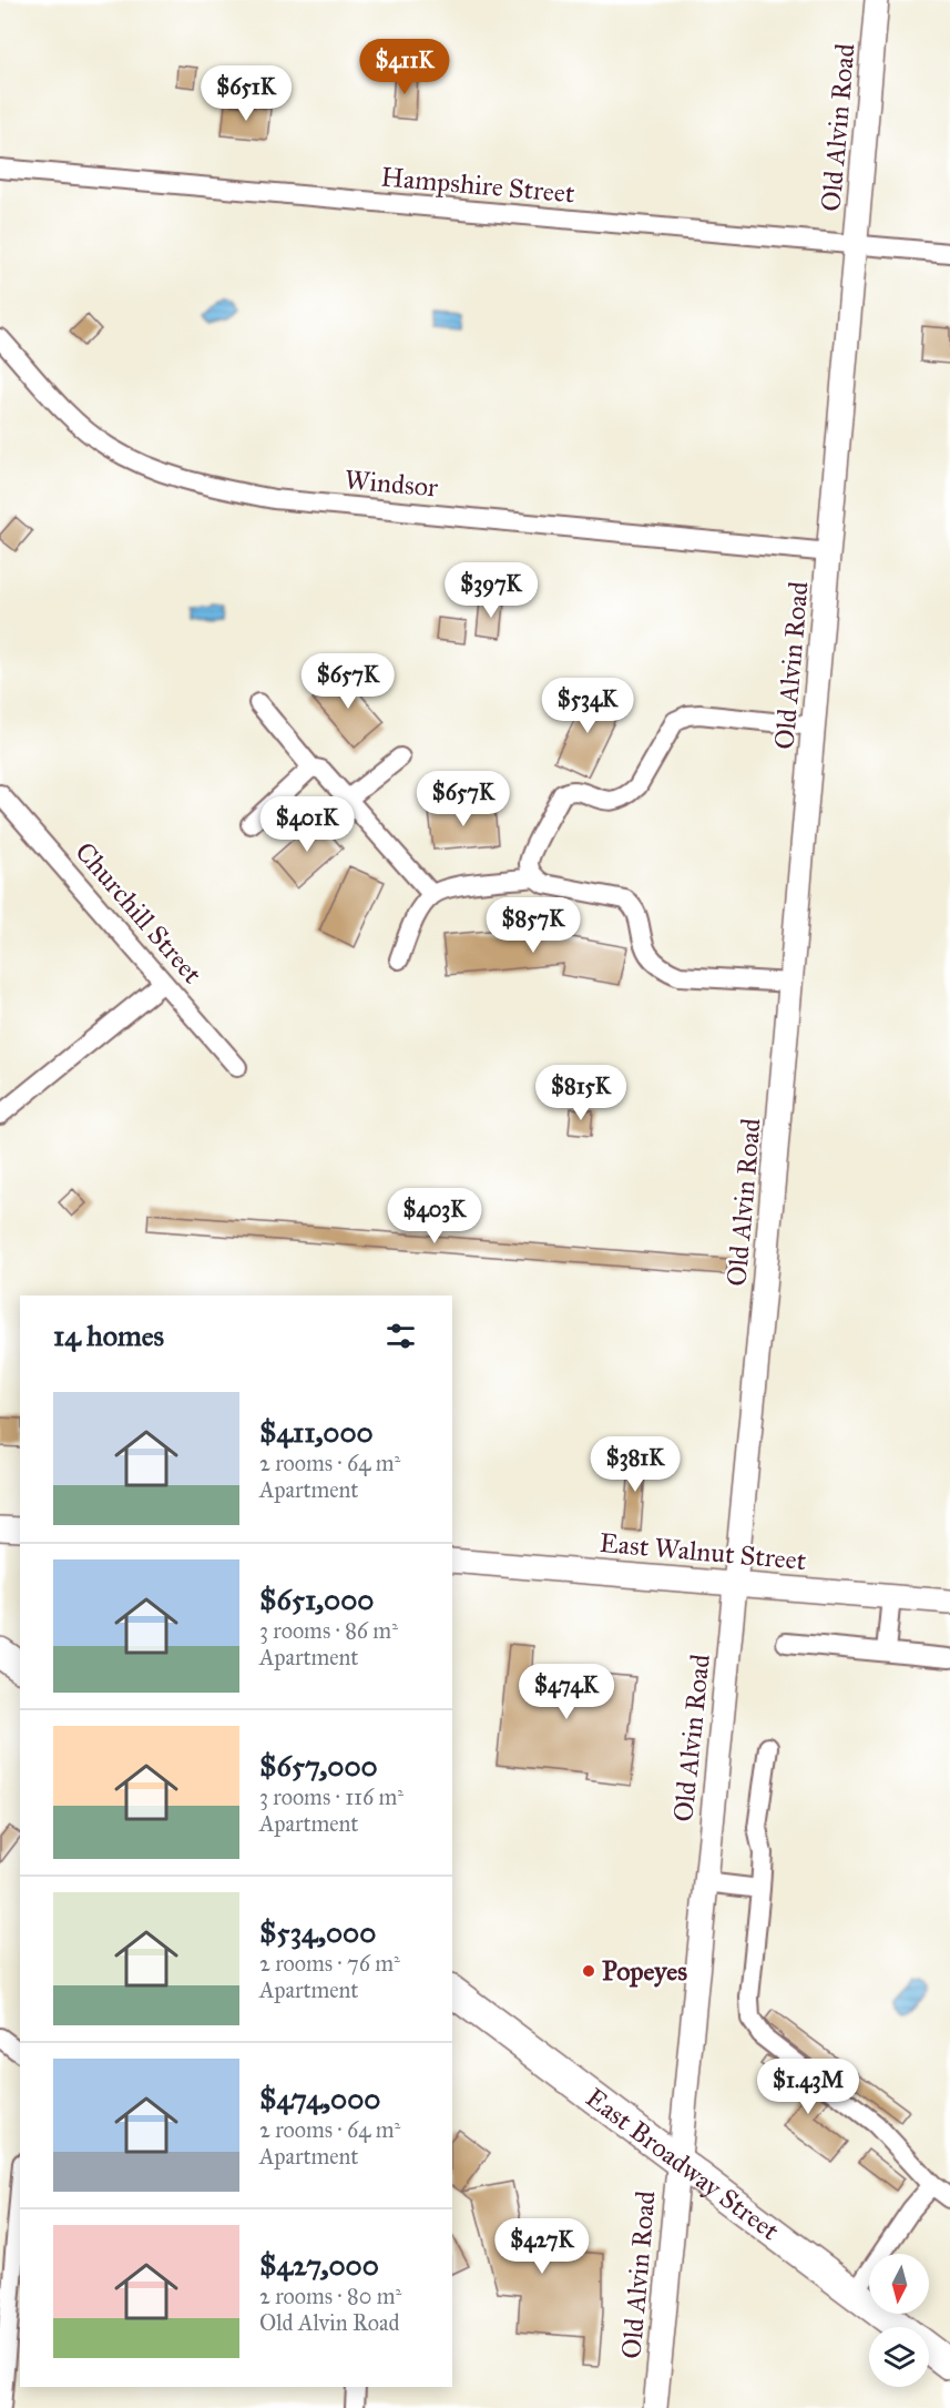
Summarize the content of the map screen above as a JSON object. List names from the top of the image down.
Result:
{
  "streets": {
    "main road": ["East Broadway Street"],
    "street": [
      "Old Alvin Road",
      "Hampshire Street",
      "Windsor",
      "Churchill Street",
      "East Walnut Street"
    ]
  },
  "crossings": [
    ["Old Alvin Road", "Hampshire Street"],
    ["Old Alvin Road", "Windsor"],
    ["Old Alvin Road", "East Walnut Street"],
    ["Old Alvin Road", "East Broadway Street"]
  ],
  "places": ["Popeyes"],
  "north": "bottom",
  "page": {
    "price": [
      "$411K",
      "$651K",
      "$397K",
      "$657K",
      "$534K",
      "$657K",
      "$401K",
      "$857K",
      "$815K",
      "$403K",
      "$381K",
      "$474K",
      "$1.43M",
      "$427K"
    ],
    "heading": "14 homes",
    "list": [
      {
        "name": "$411,000",
        "note": "2 rooms · 64 m² · Apartment"
      },
      {
        "name": "$651,000",
        "note": "3 rooms · 86 m² · Apartment"
      },
      {
        "name": "$657,000",
        "note": "3 rooms · 116 m² · Apartment"
      },
      {
        "name": "$534,000",
        "note": "2 rooms · 76 m² · Apartment"
      },
      {
        "name": "$474,000",
        "note": "2 rooms · 64 m² · Apartment"
      },
      {
        "name": "$427,000",
        "note": "2 rooms · 80 m² · Old Alvin Road"
      }
    ]
  }
}
